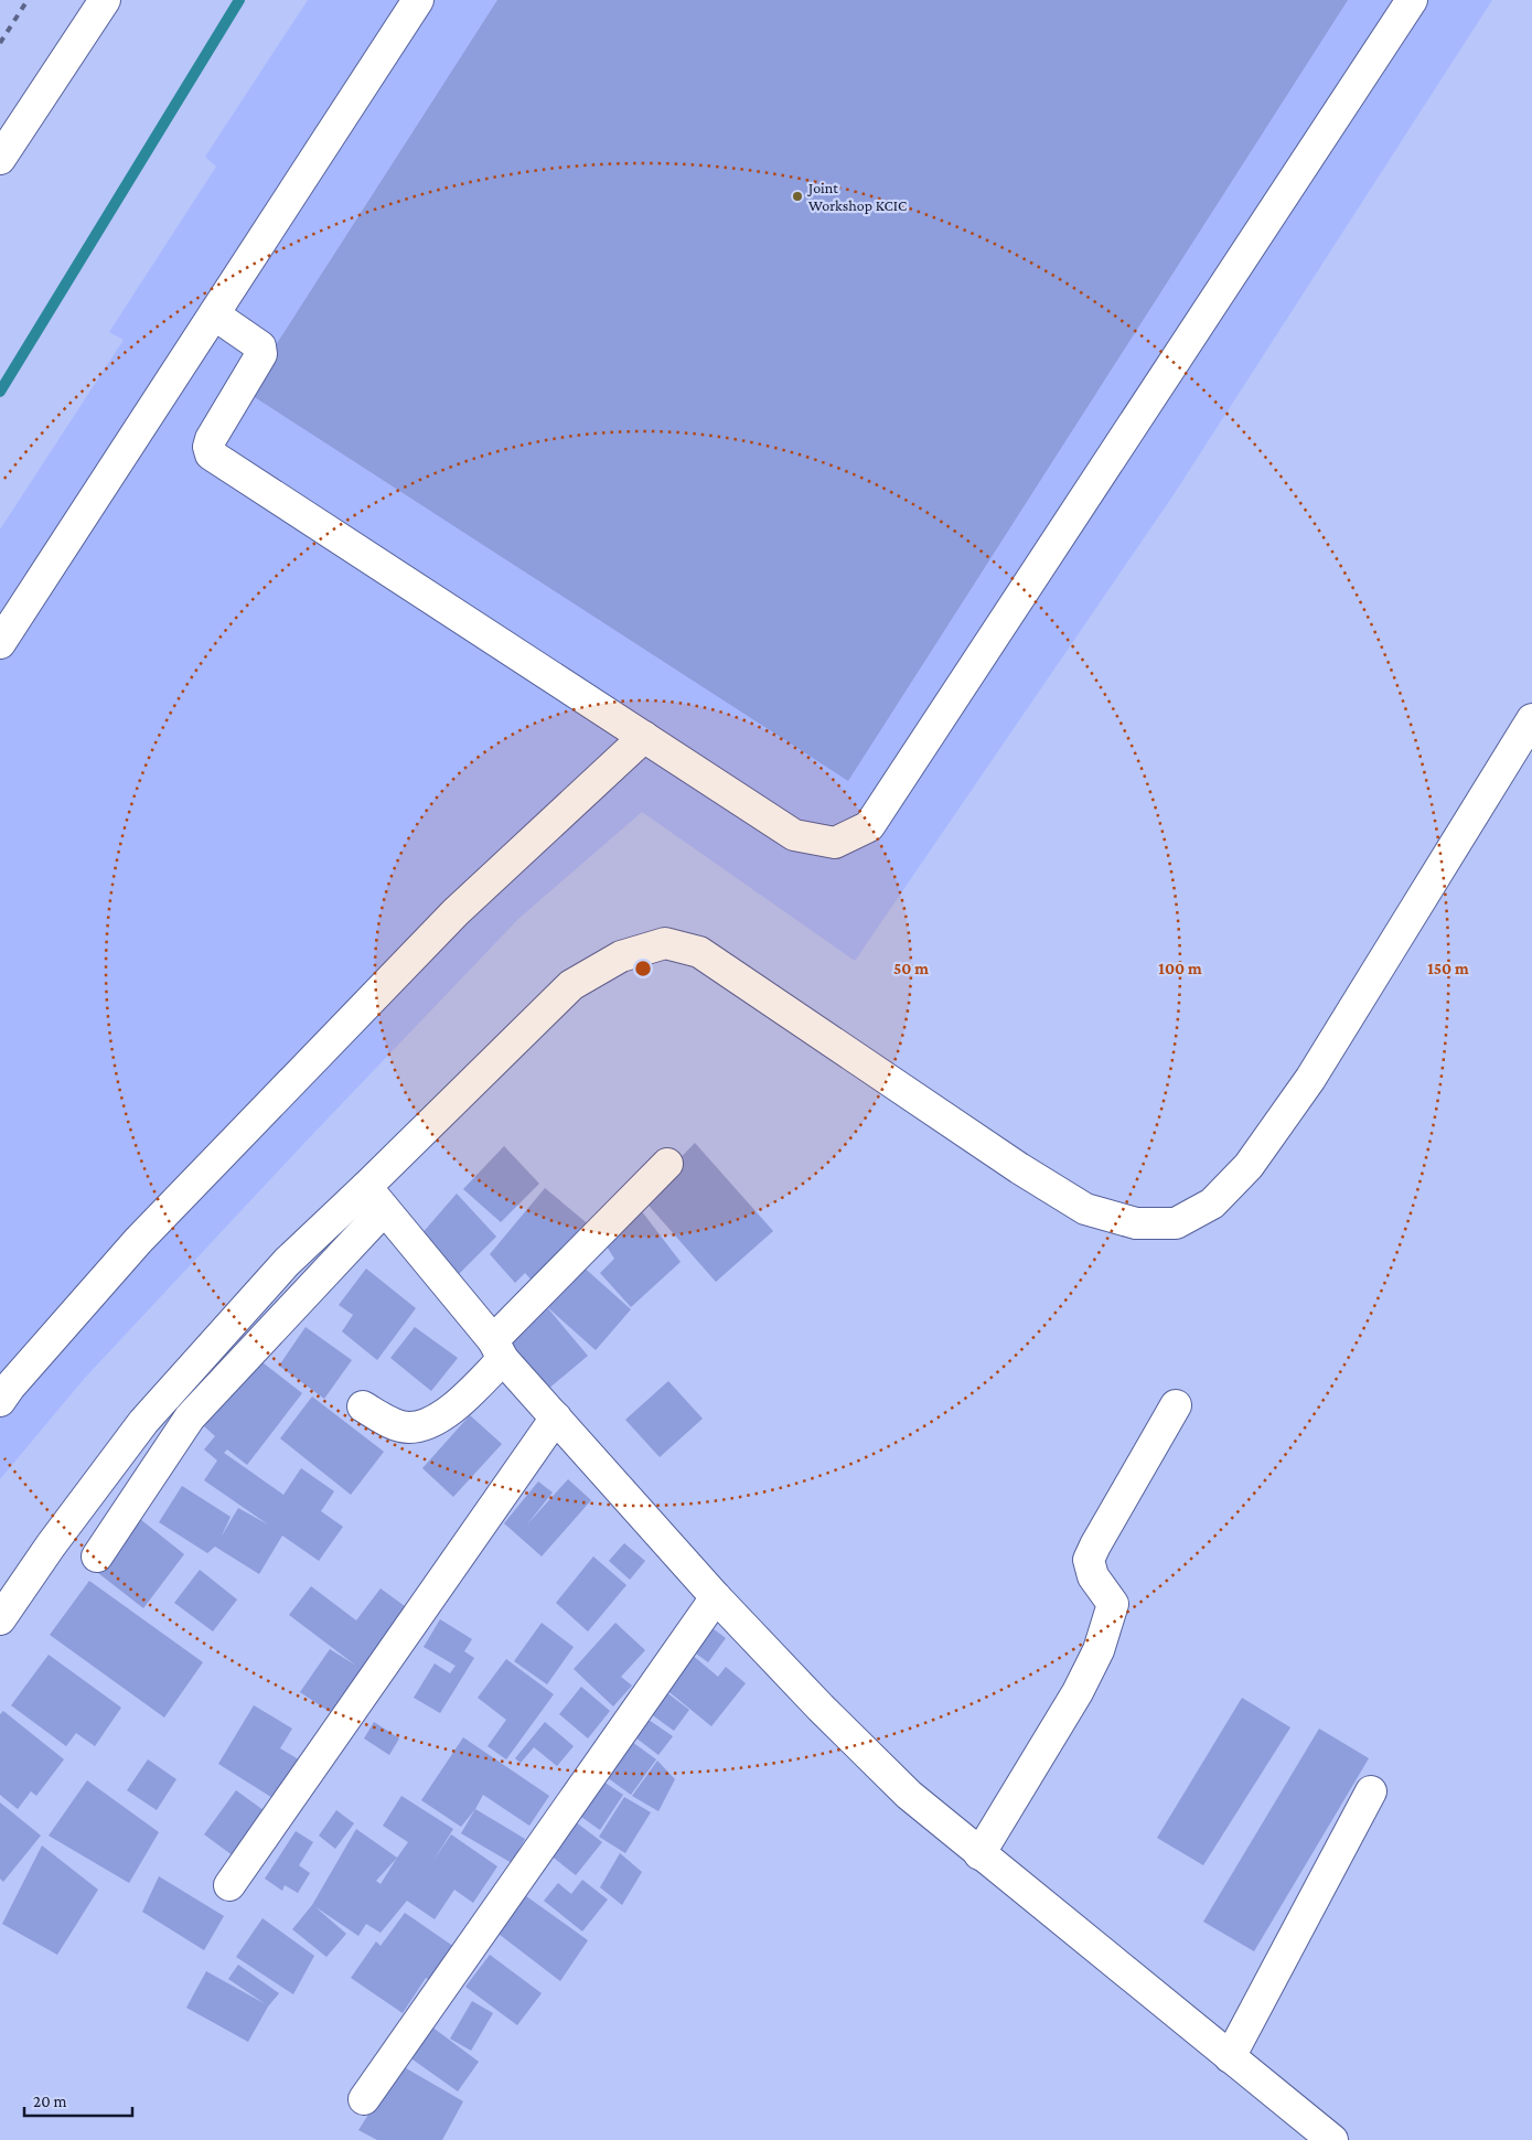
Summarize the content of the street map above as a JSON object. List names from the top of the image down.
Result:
{
  "places": ["Joint Workshop KCIC"],
  "scale_bar": "20 m",
  "rings": ["50 m", "100 m", "150 m"]
}
